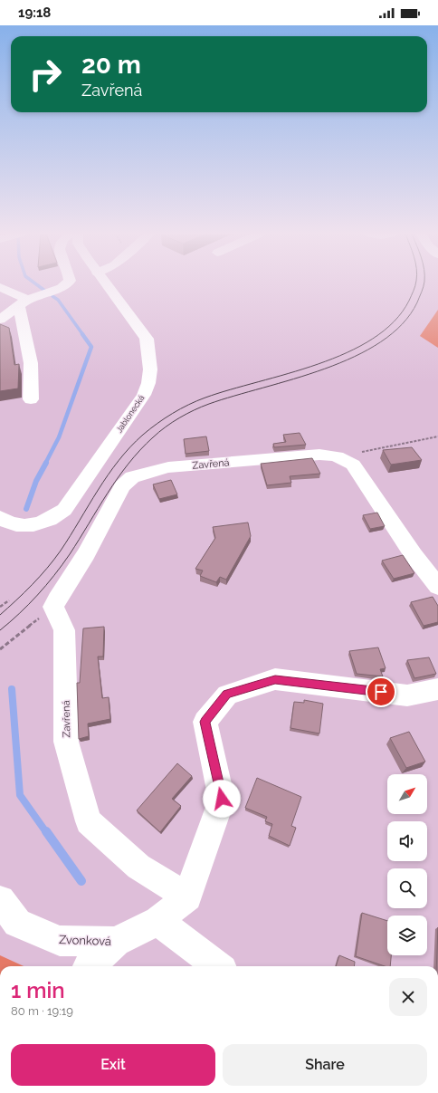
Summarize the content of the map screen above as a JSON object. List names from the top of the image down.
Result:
{
  "streets": {
    "street": ["Jablonecká", "Zavřená", "Zvonková"]
  },
  "crossings": [
    ["Zavřená", "Zvonková"]
  ],
  "north": "top right",
  "page": {
    "status": "19:18",
    "turn": ["20 m", "Zavřená"],
    "heading": ["1 min", "80 m · 19:19"],
    "buttons": ["Exit", "Share"]
  }
}
